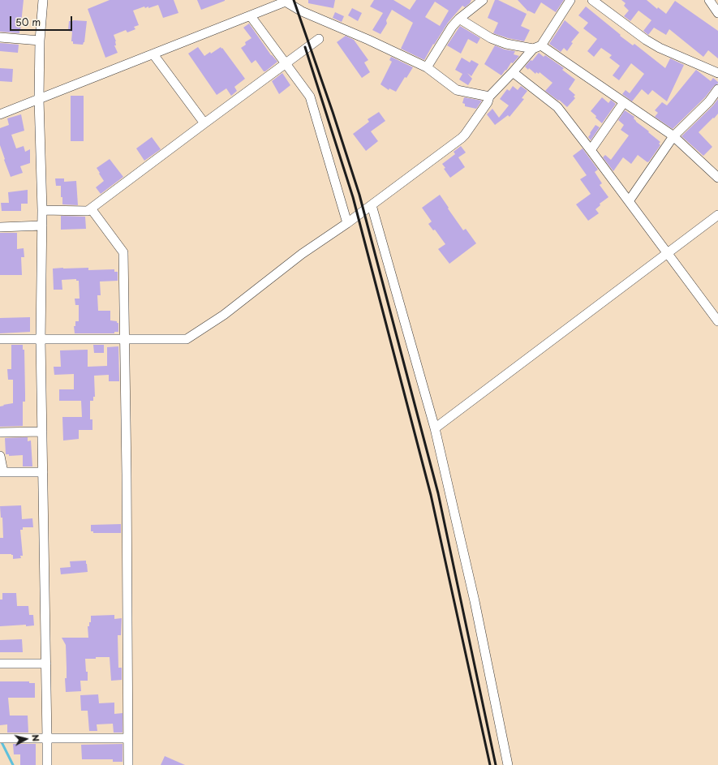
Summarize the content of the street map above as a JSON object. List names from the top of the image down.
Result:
{
  "scale_bar": "50 m",
  "north": "right"
}
